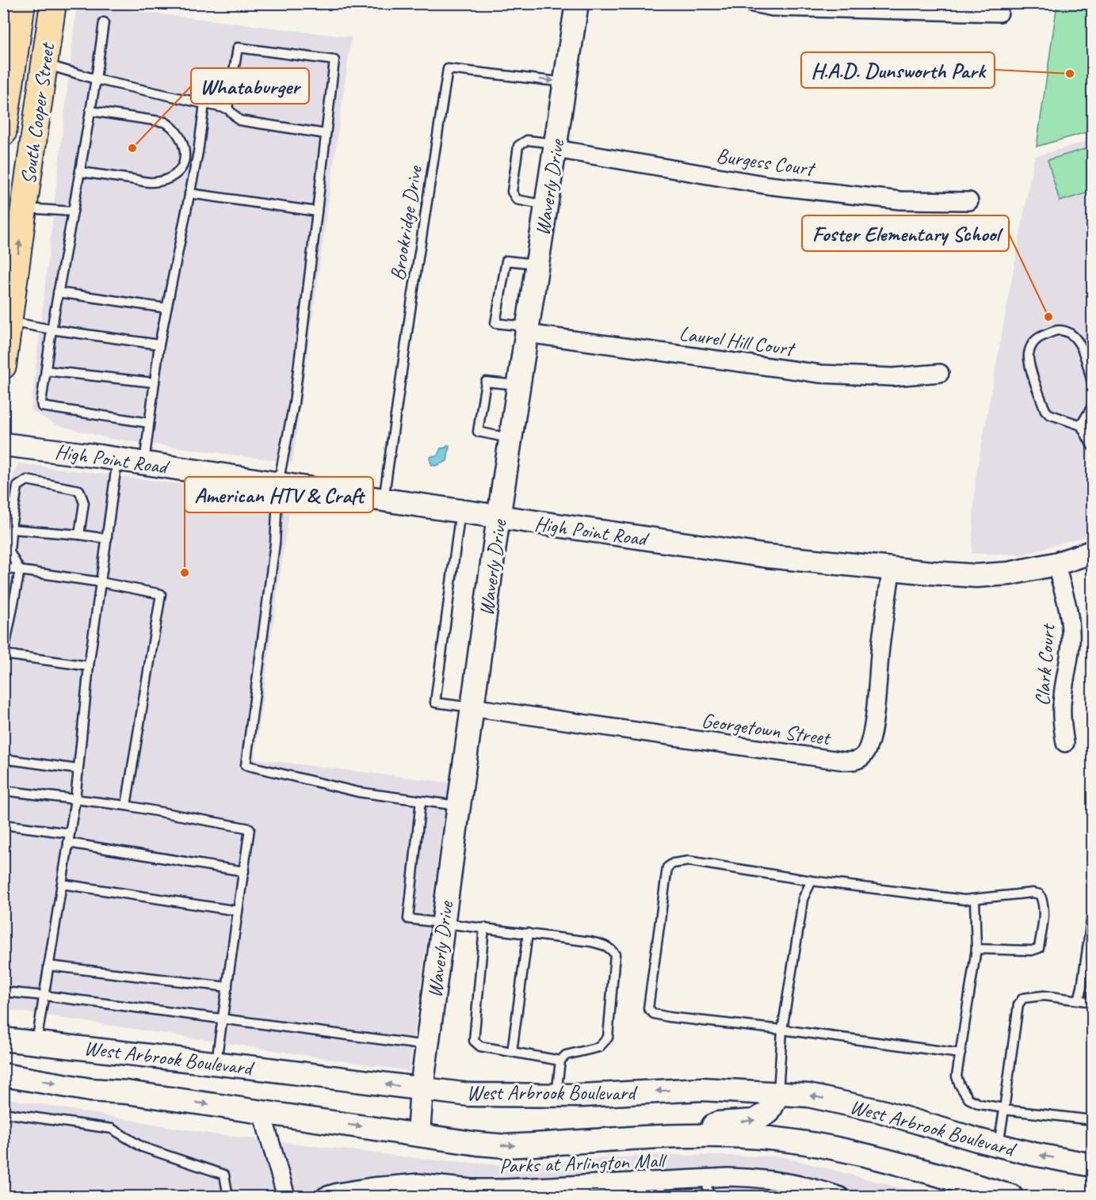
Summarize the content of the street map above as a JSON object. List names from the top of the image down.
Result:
{
  "streets": {
    "main road": ["South Cooper Street"],
    "street": [
      "Burgess Court",
      "Waverly Drive",
      "Laurel Hill Court",
      "High Point Road",
      "Clark Court",
      "Georgetown Street",
      "West Arbrook Boulevard",
      "Parks at Arlington Mall"
    ],
    "lane": ["Brookridge Drive"]
  },
  "crossings": [
    ["Burgess Court", "Waverly Drive"],
    ["Waverly Drive", "Brookridge Drive"],
    ["Waverly Drive", "Laurel Hill Court"],
    ["Waverly Drive", "High Point Road"],
    ["Waverly Drive", "Georgetown Street"],
    ["Waverly Drive", "West Arbrook Boulevard"],
    ["Brookridge Drive", "High Point Road"],
    ["High Point Road", "Clark Court"],
    ["High Point Road", "Georgetown Street"]
  ],
  "one_way": ["Brookridge Drive"],
  "places": [
    "H.A.D. Dunsworth Park",
    "Whataburger",
    "Foster Elementary School",
    "American HTV & Craft"
  ]
}
